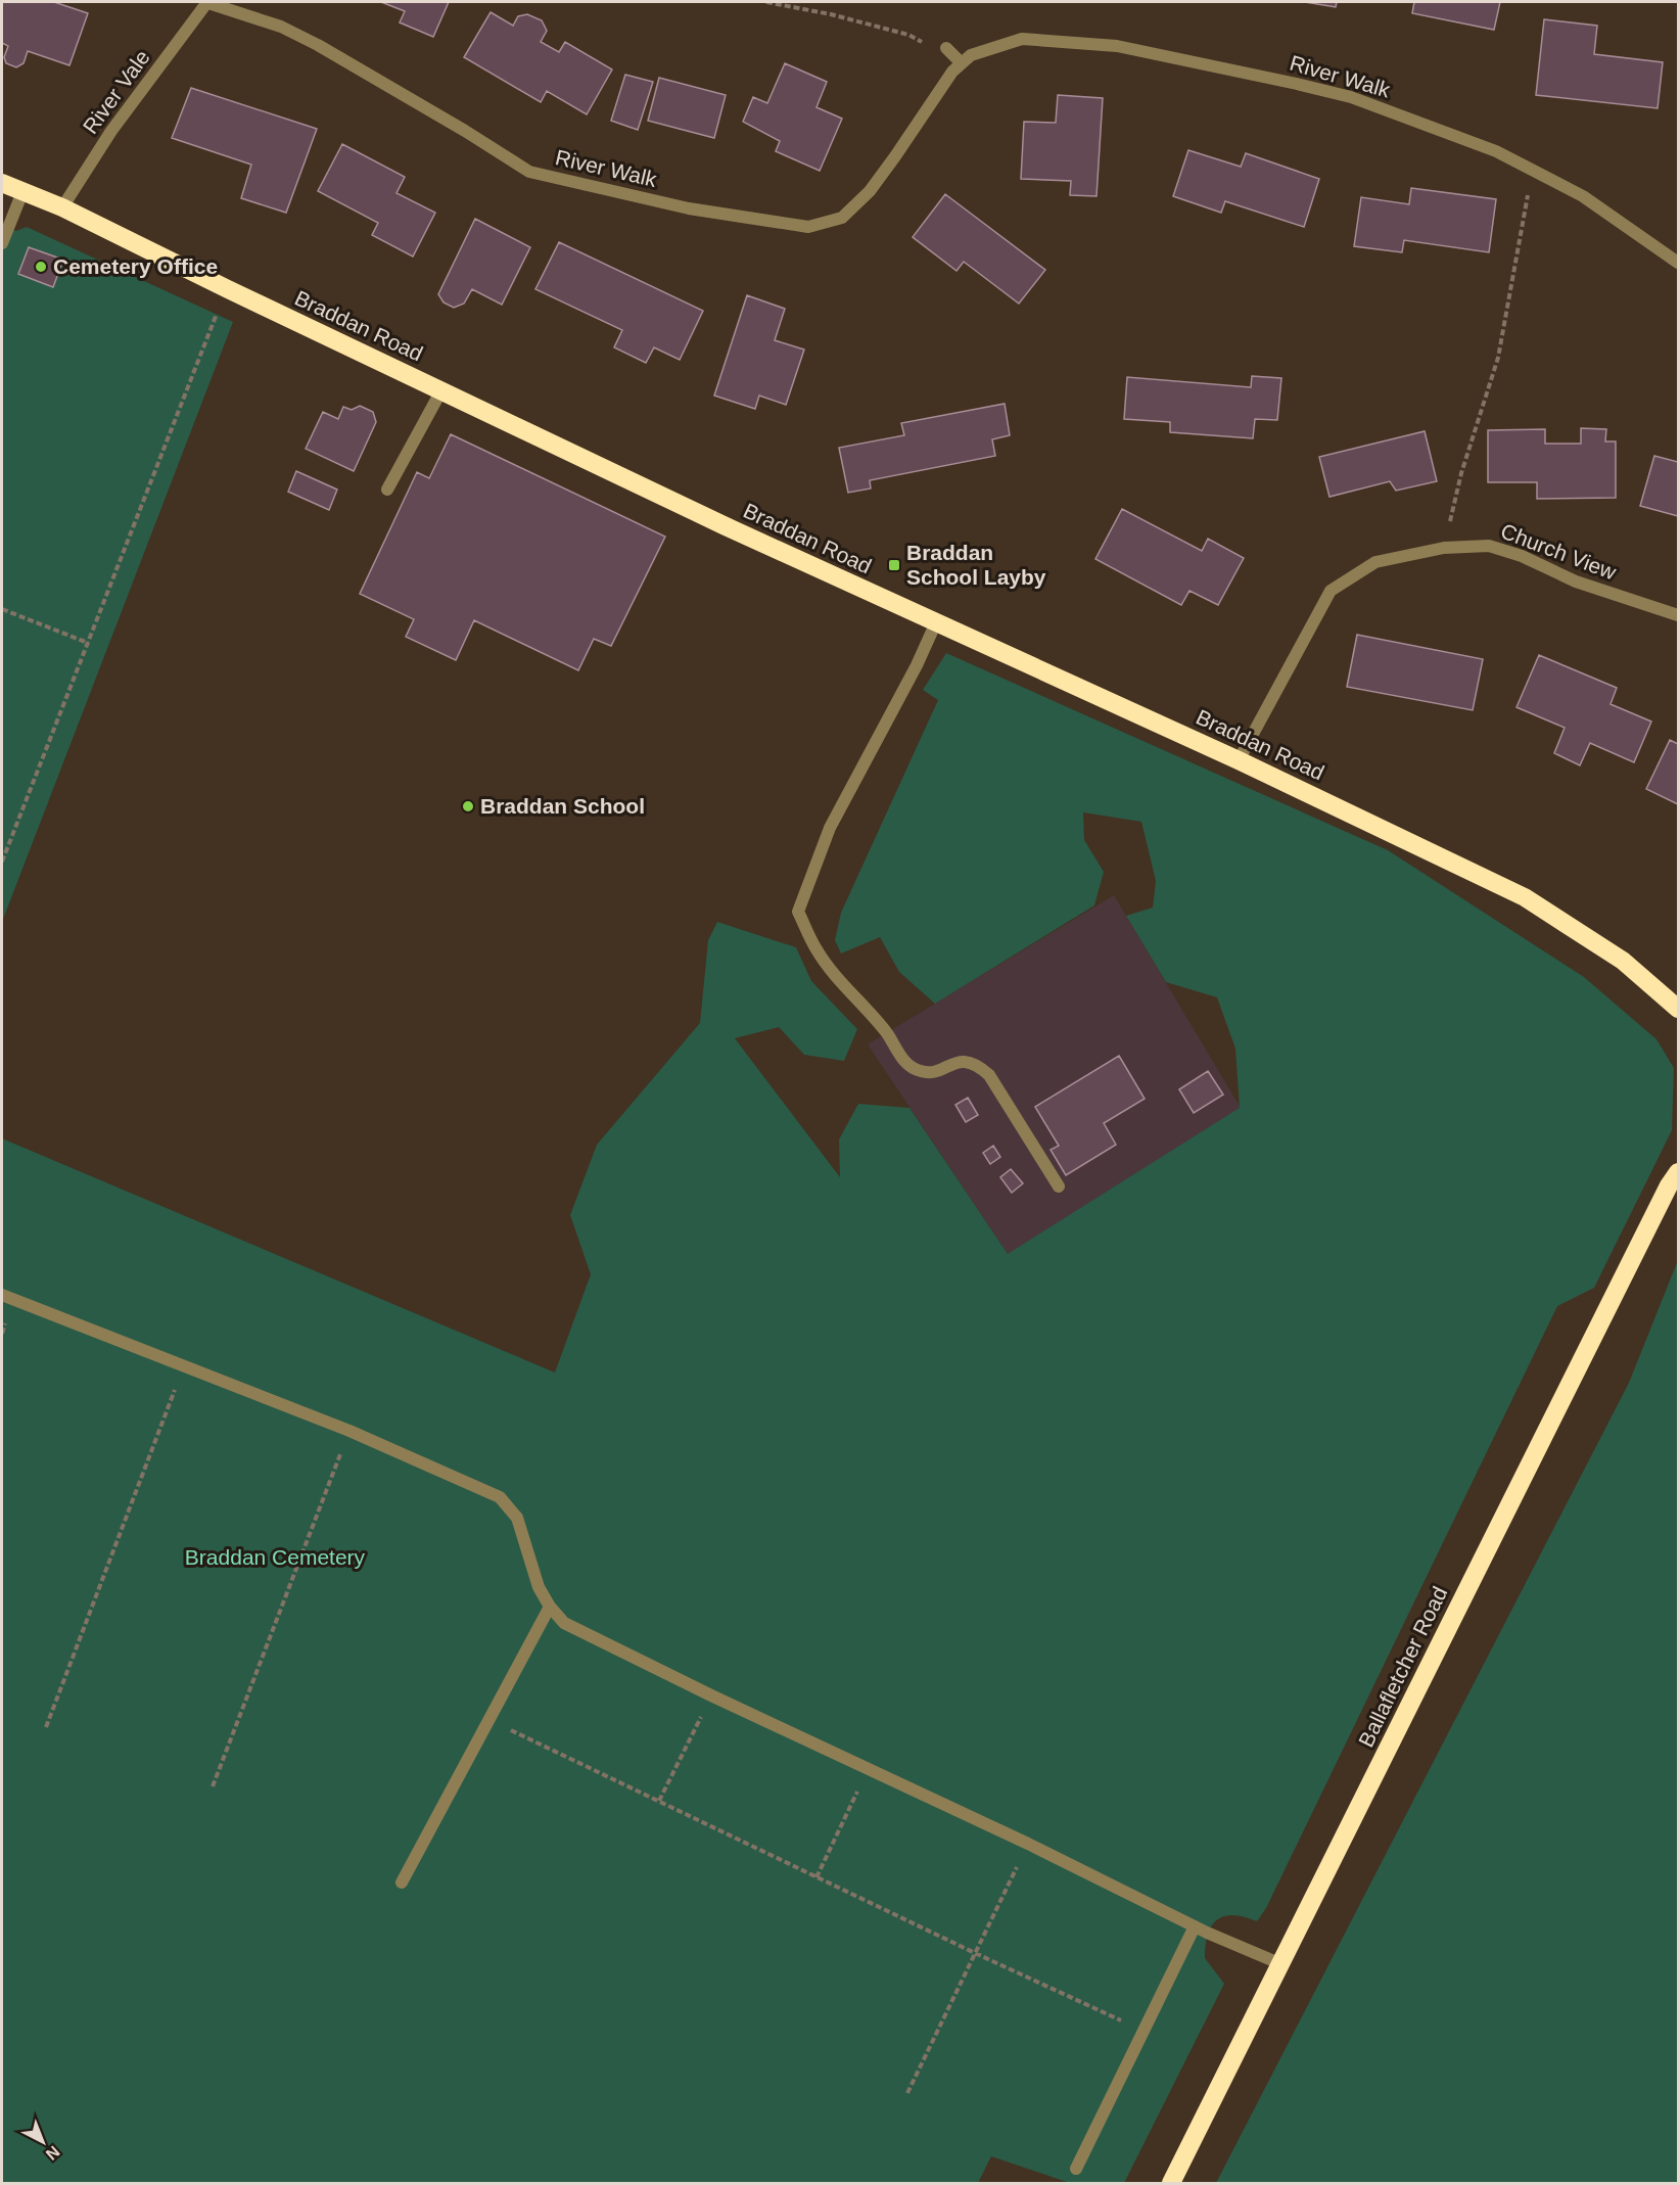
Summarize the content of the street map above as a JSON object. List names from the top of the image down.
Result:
{
  "streets": {
    "highway": ["Braddan Road", "Ballafletcher Road"],
    "street": ["River Walk", "River Vale", "Church View"]
  },
  "crossings": [
    ["River Walk", "River Vale"],
    ["River Vale", "Braddan Road"],
    ["Braddan Road", "Church View"]
  ],
  "parks": ["Braddan Cemetery"],
  "places": {
    "other": ["Cemetery Office", "Braddan School"],
    "transit": ["Braddan School Layby"]
  },
  "north": "bottom right"
}
